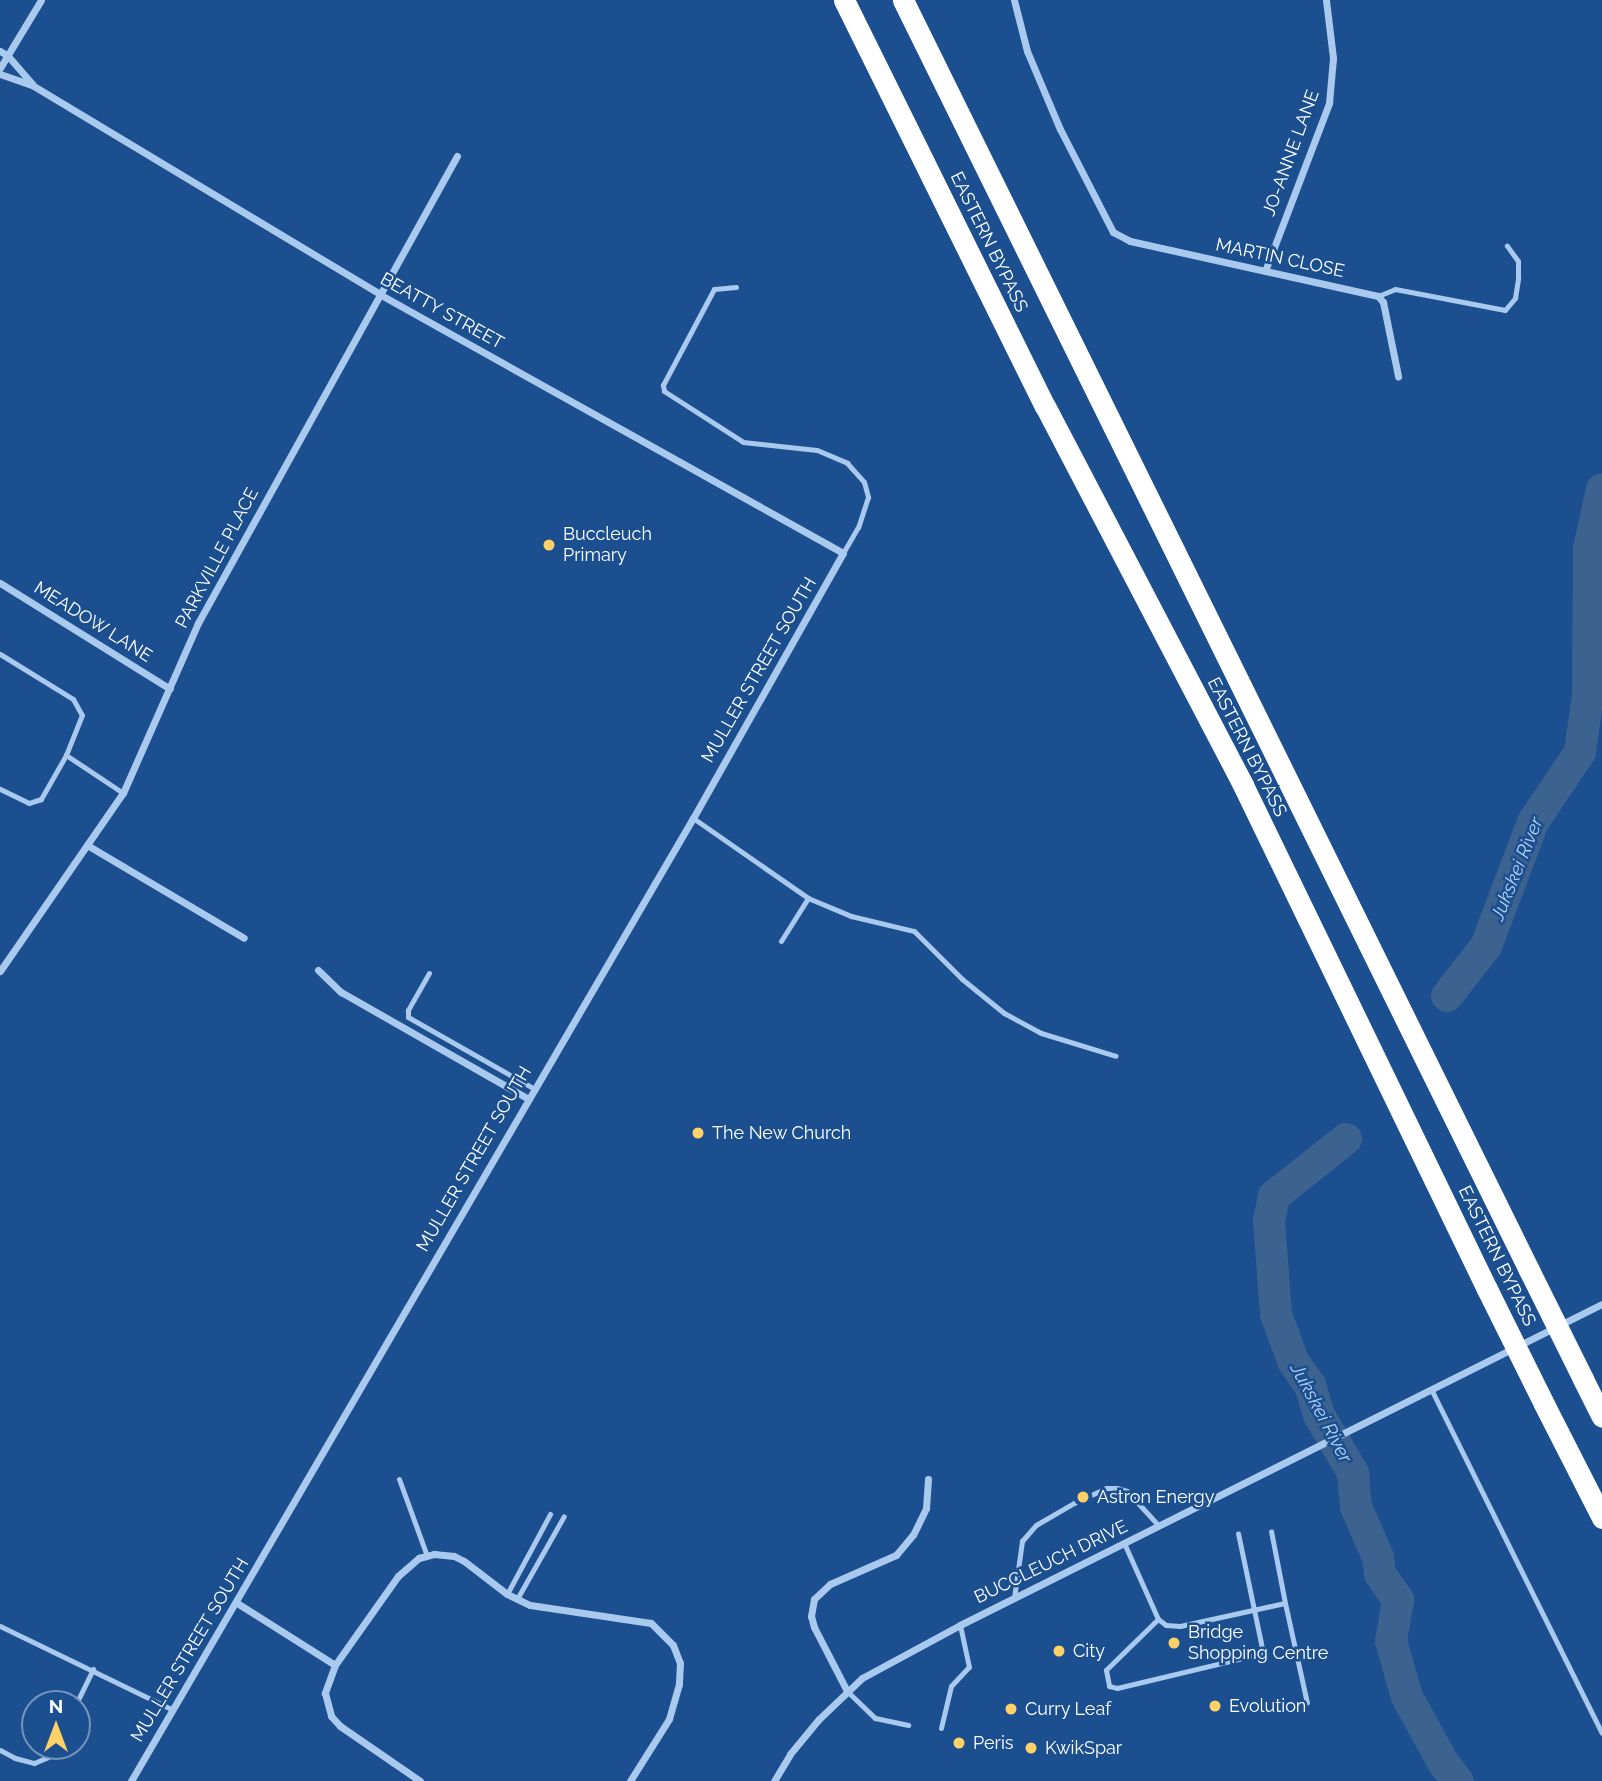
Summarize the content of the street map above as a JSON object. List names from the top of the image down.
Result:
{
  "streets": {
    "highway": ["EASTERN BYPASS"],
    "street": [
      "JO-ANNE LANE",
      "MARTIN CLOSE",
      "BEATTY STREET",
      "PARKVILLE PLACE",
      "MEADOW LANE",
      "MULLER STREET SOUTH",
      "BUCCLEUCH DRIVE"
    ]
  },
  "crossings": [
    ["JO-ANNE LANE", "MARTIN CLOSE"],
    ["BEATTY STREET", "PARKVILLE PLACE"],
    ["BEATTY STREET", "MULLER STREET SOUTH"],
    ["PARKVILLE PLACE", "MEADOW LANE"]
  ],
  "water": ["Jukskei River"],
  "places": [
    "Buccleuch Primary",
    "The New Church",
    "Astron Energy",
    "Bridge Shopping Centre",
    "City",
    "Evolution",
    "Curry Leaf",
    "Peris",
    "KwikSpar"
  ],
  "north": "top"
}
